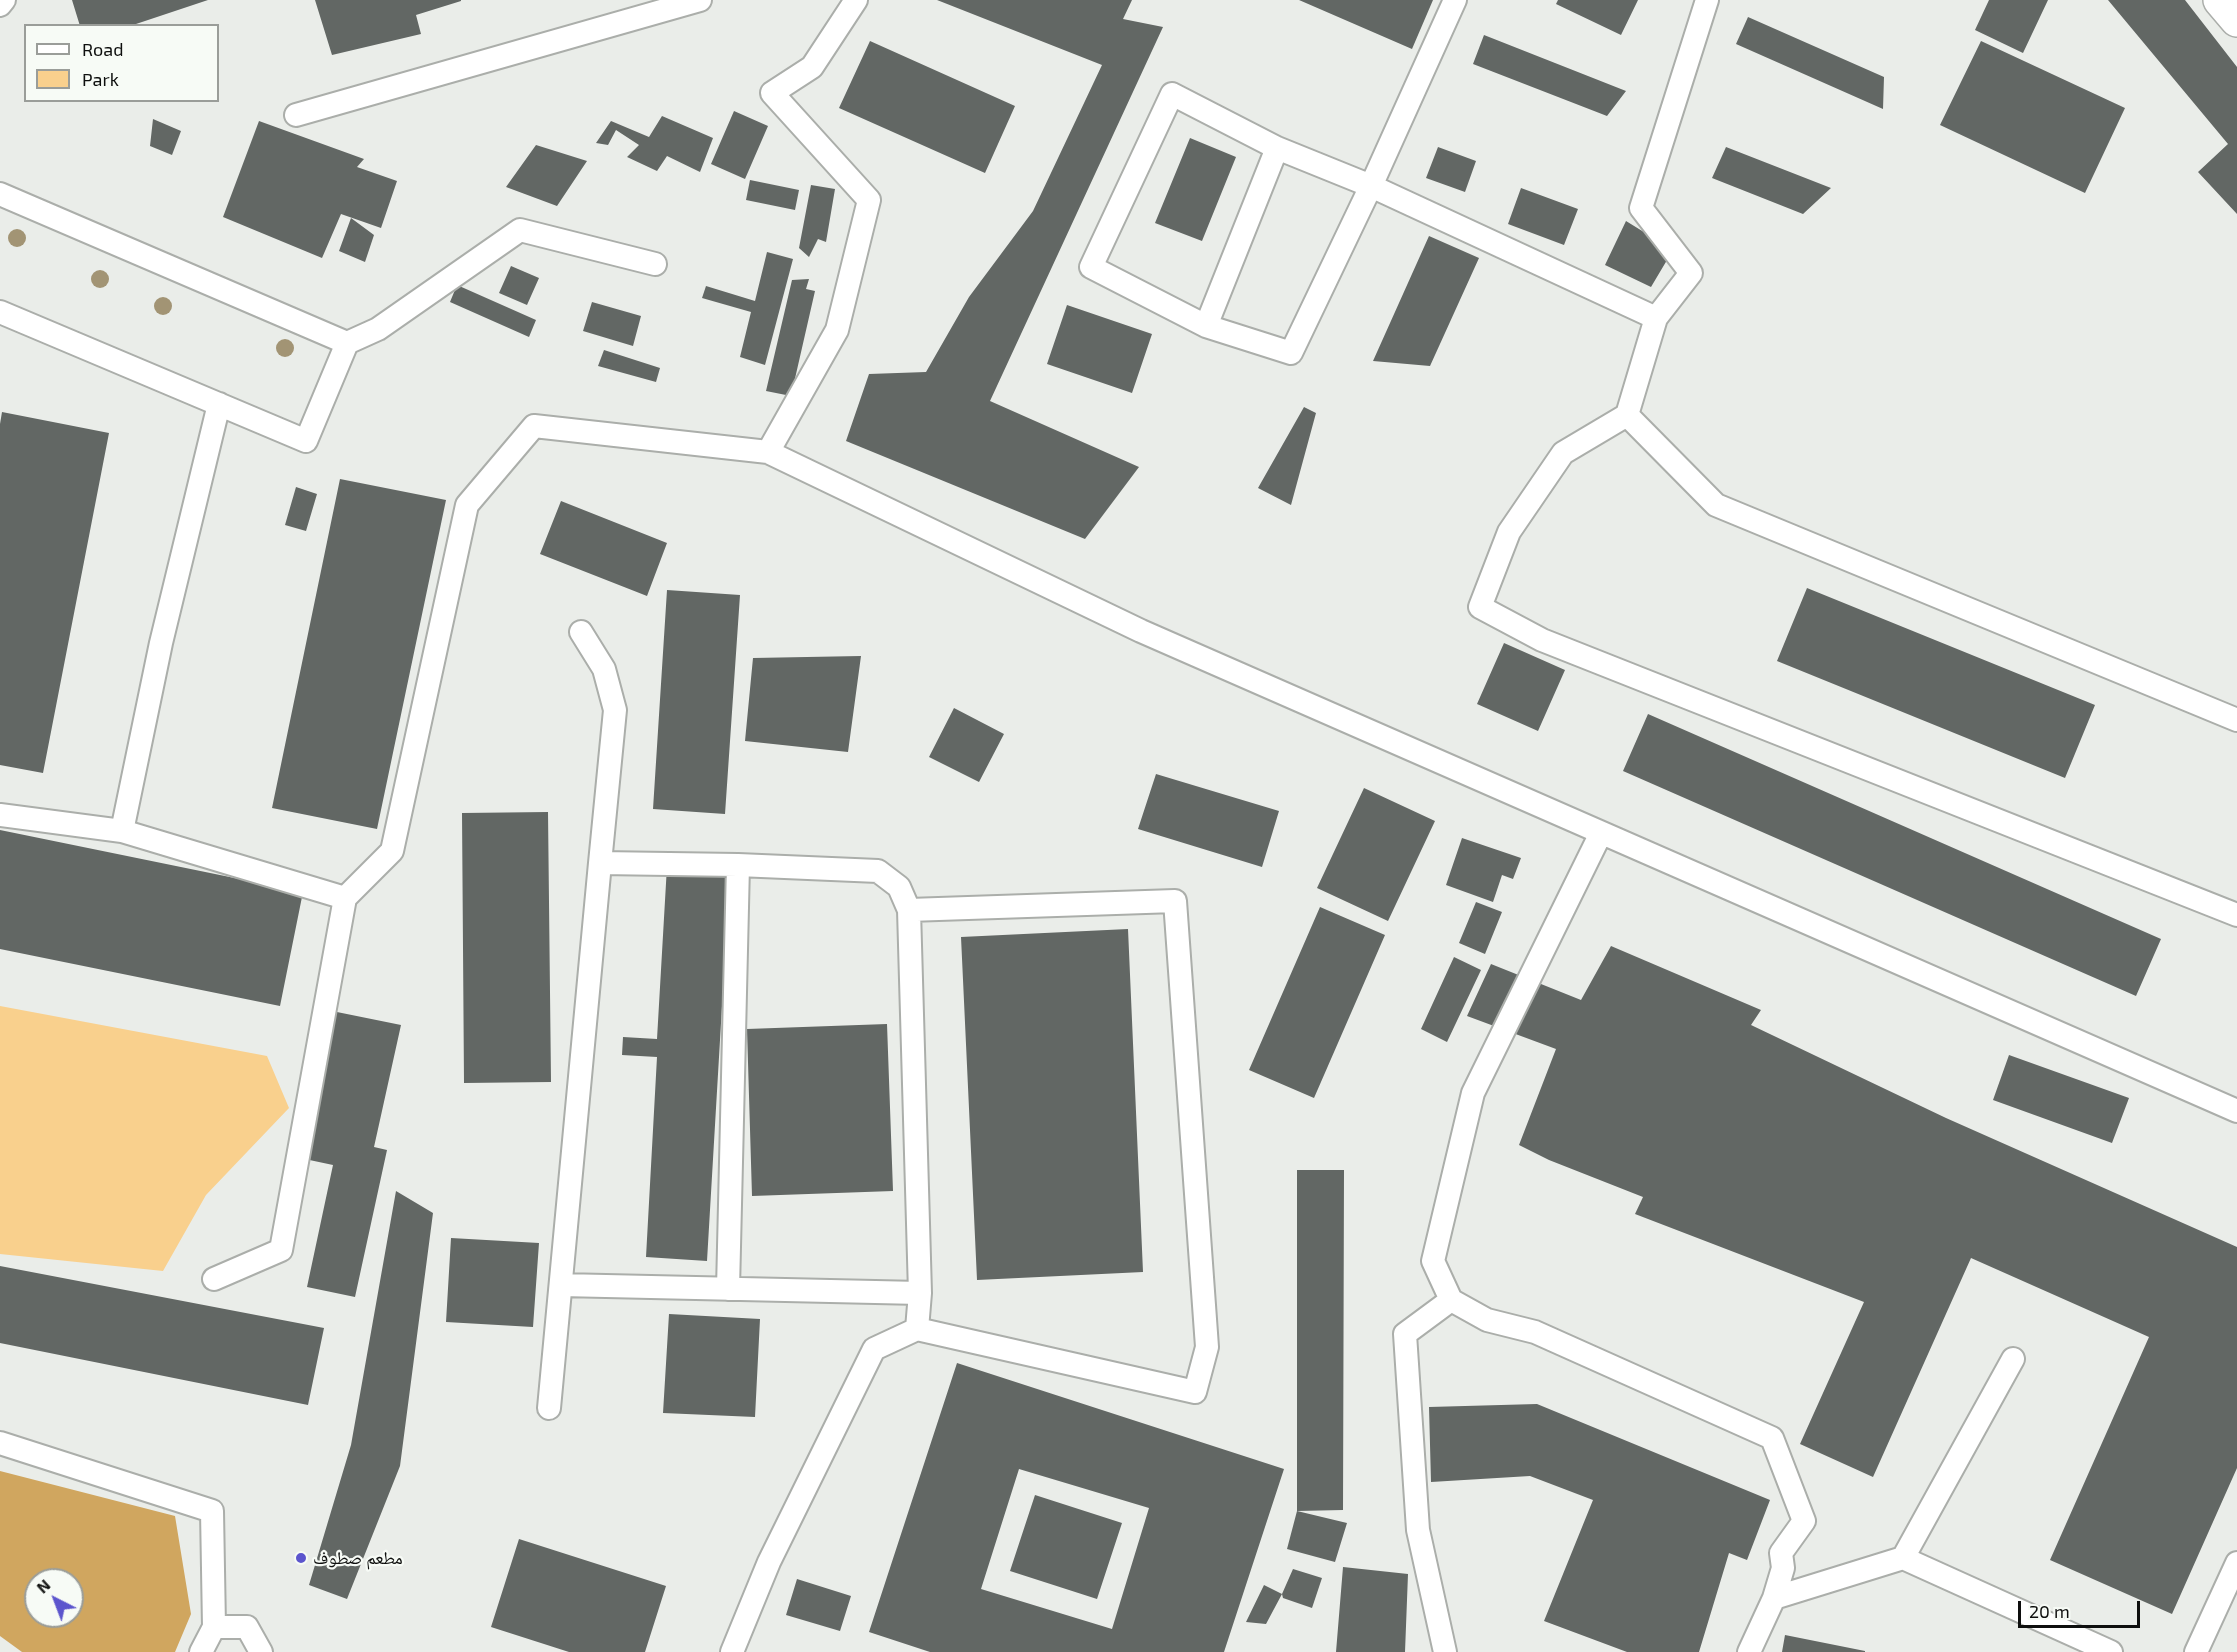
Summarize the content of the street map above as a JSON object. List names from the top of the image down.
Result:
{
  "places": ["مطعم صطوف"],
  "legend": ["Road", "Park"],
  "scale_bar": "20 m",
  "north": "top left"
}
